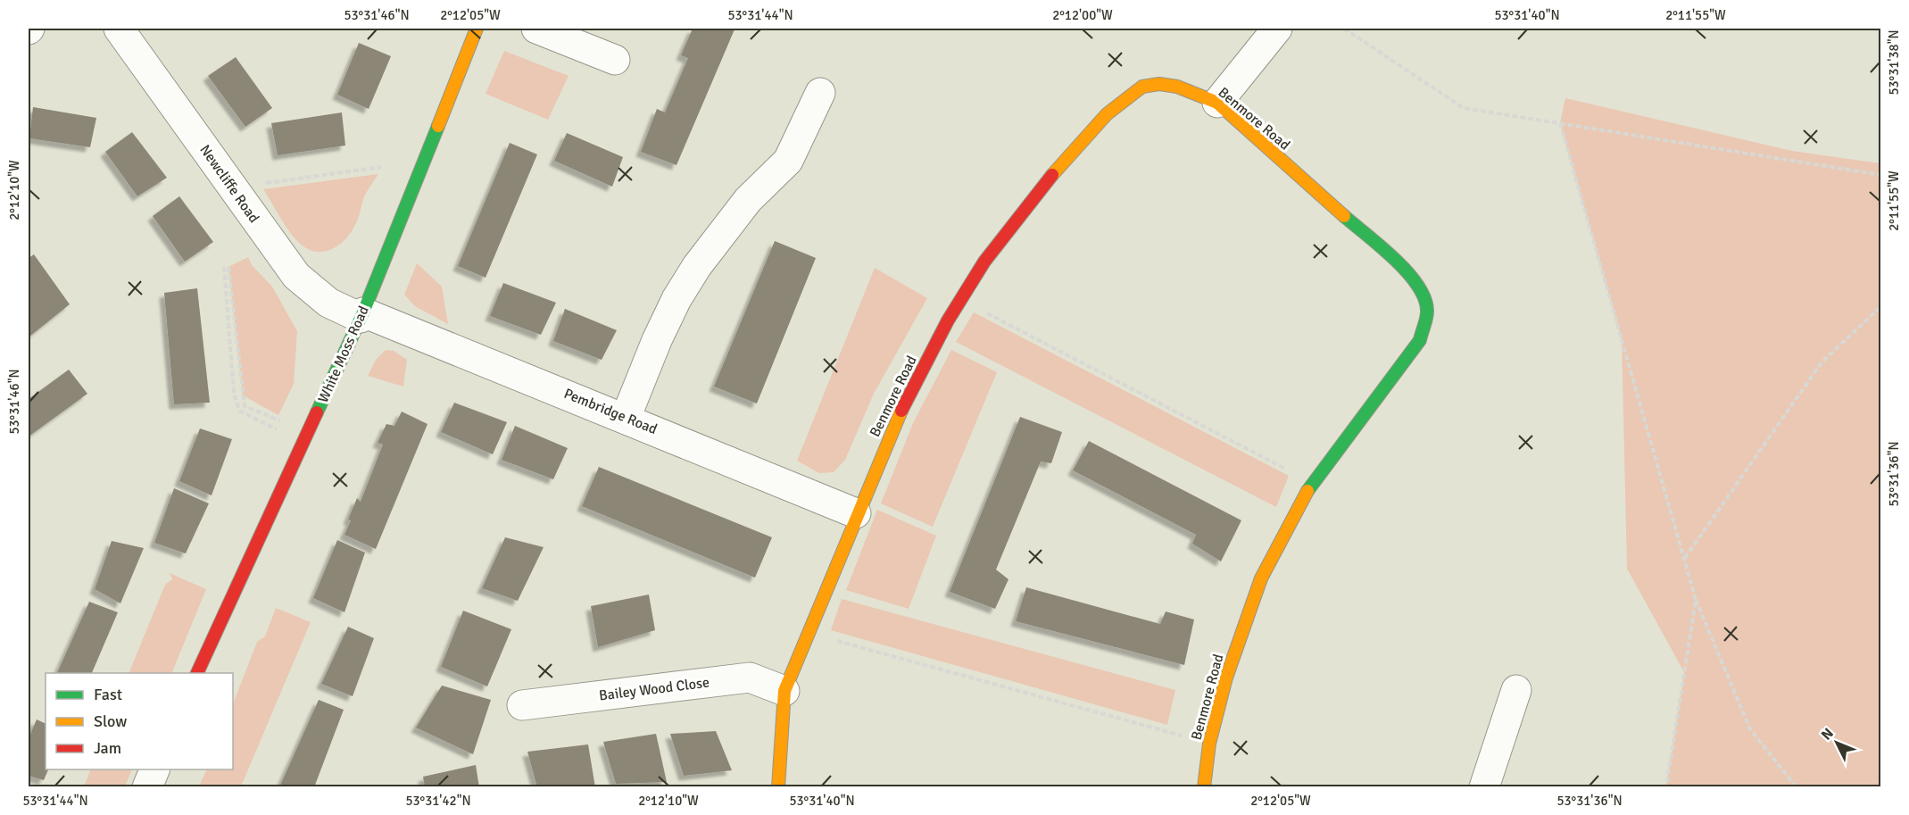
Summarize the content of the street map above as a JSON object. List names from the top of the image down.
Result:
{
  "streets": {
    "street": [
      "Benmore Road",
      "Newcliffe Road",
      "White Moss Road",
      "Pembridge Road",
      "Bailey Wood Close"
    ]
  },
  "crossings": [
    ["Benmore Road", "Pembridge Road"],
    ["Benmore Road", "Bailey Wood Close"],
    ["Newcliffe Road", "White Moss Road"],
    ["Newcliffe Road", "Pembridge Road"],
    ["White Moss Road", "Pembridge Road"]
  ],
  "legend": ["Fast", "Slow", "Jam"],
  "north": "top left",
  "coordinates": [
    "53°31'46\"N",
    "2°12'05\"W",
    "53°31'44\"N",
    "2°12'00\"W",
    "53°31'40\"N",
    "2°11'55\"W",
    "53°31'38\"N",
    "2°12'10\"W",
    "53°31'36\"N",
    "53°31'42\"N"
  ]
}
